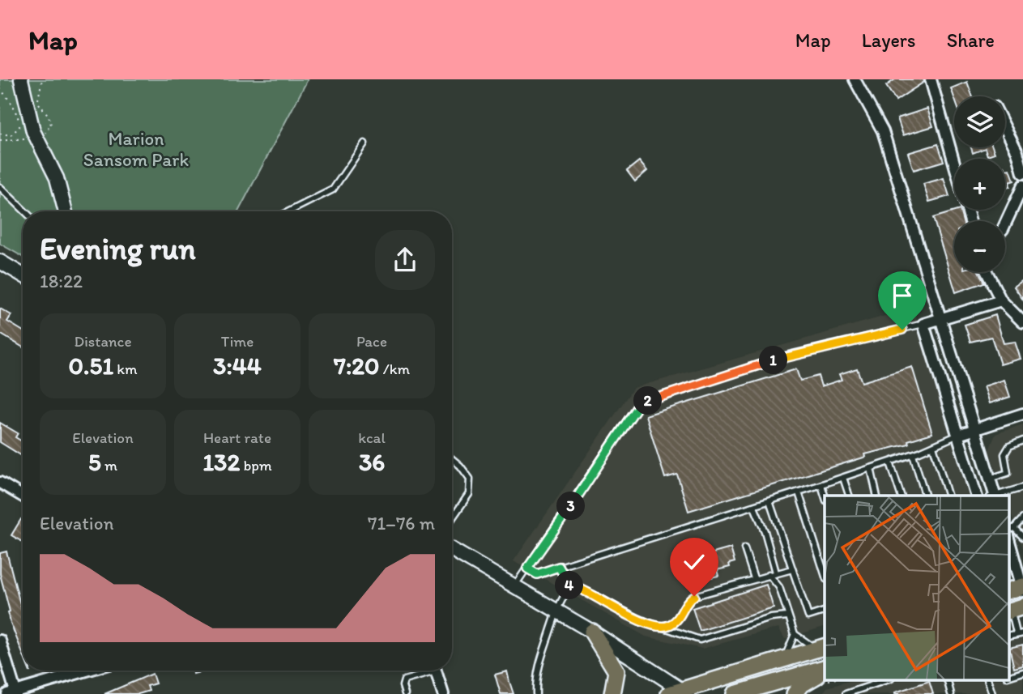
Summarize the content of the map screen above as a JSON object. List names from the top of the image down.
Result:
{
  "parks": ["Marion Sansom Park"],
  "page": {
    "header": "Map",
    "nav": ["Map", "Layers", "Share"],
    "map_buttons": ["+", "−"],
    "heading": ["Evening run", "18:22"],
    "stats": [
      ["Distance", "0.51 km"],
      ["Time", "3:44"],
      ["Pace", "7:20 /km"],
      ["Elevation", "5 m"],
      ["Heart rate", "132 bpm"],
      ["kcal", "36"]
    ],
    "pins": [
      "1",
      "2",
      "3",
      "4"
    ],
    "chart": ["Elevation", "71–76 m"]
  }
}
